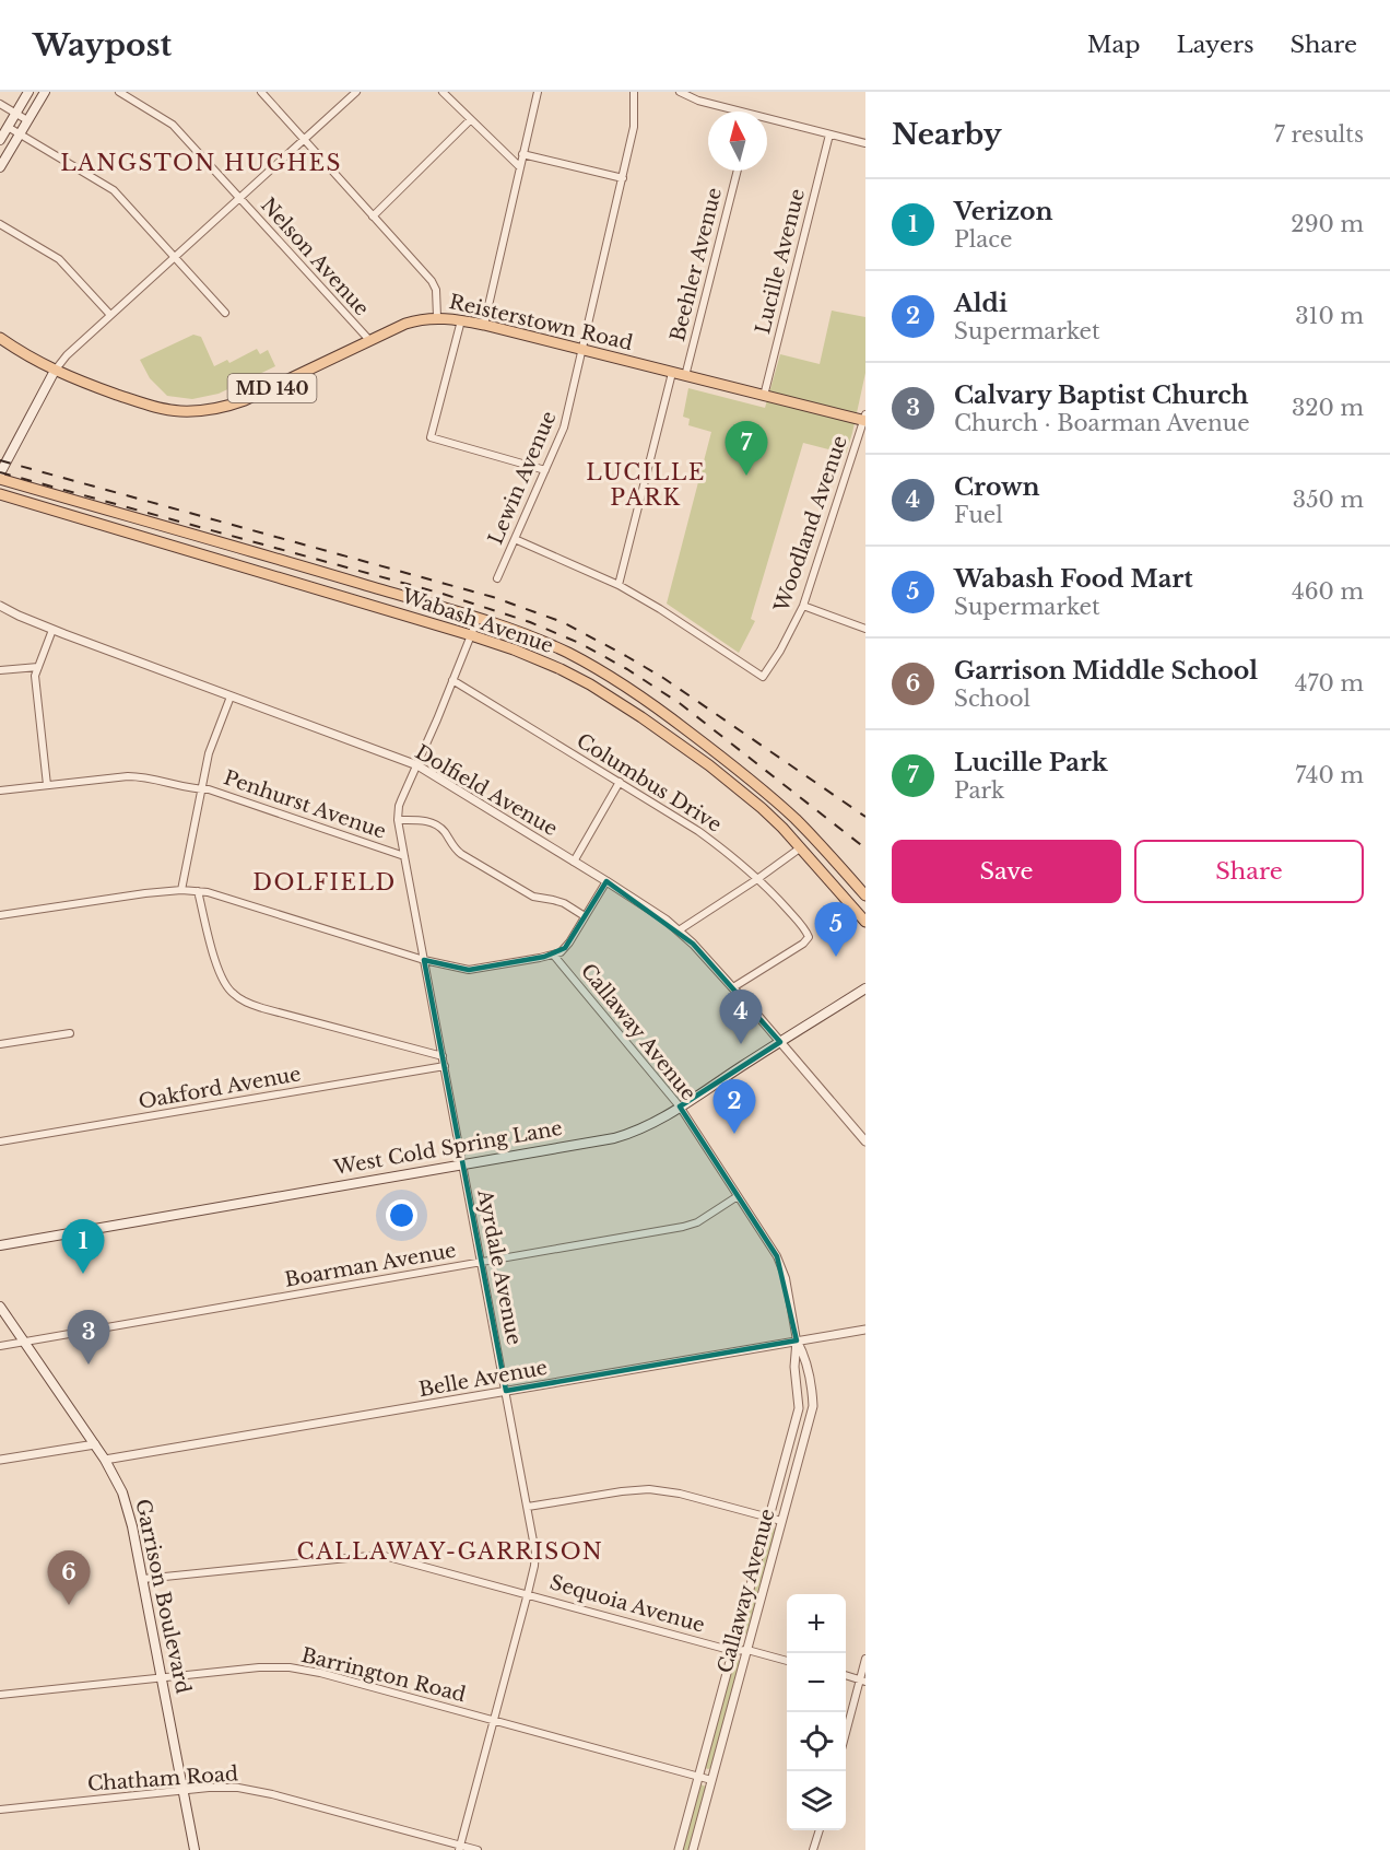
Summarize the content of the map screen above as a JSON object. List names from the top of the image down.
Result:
{
  "streets": {
    "main road": [
      "Reisterstown Road",
      "MD 140",
      "Wabash Avenue",
      "West Cold Spring Lane",
      "Garrison Boulevard"
    ],
    "street": [
      "Nelson Avenue",
      "Lucille Avenue",
      "Beehler Avenue",
      "Lewin Avenue",
      "Woodland Avenue",
      "Columbus Drive",
      "Dolfield Avenue",
      "Penhurst Avenue",
      "Callaway Avenue",
      "Oakford Avenue",
      "Boarman Avenue",
      "Ayrdale Avenue",
      "Belle Avenue",
      "Sequoia Avenue",
      "Barrington Road",
      "Chatham Road"
    ]
  },
  "crossings": [
    ["Nelson Avenue", "Reisterstown Road"],
    ["Lucille Avenue", "Reisterstown Road"],
    ["Beehler Avenue", "Reisterstown Road"],
    ["Reisterstown Road", "Lewin Avenue"],
    ["Reisterstown Road", "Woodland Avenue"],
    ["Columbus Drive", "Dolfield Avenue"],
    ["Dolfield Avenue", "West Cold Spring Lane"],
    ["Dolfield Avenue", "Ayrdale Avenue"],
    ["Penhurst Avenue", "Ayrdale Avenue"],
    ["Callaway Avenue", "West Cold Spring Lane"],
    ["Callaway Avenue", "Boarman Avenue"],
    ["Callaway Avenue", "Belle Avenue"],
    ["Callaway Avenue", "Sequoia Avenue"],
    ["Callaway Avenue", "Barrington Road"],
    ["Oakford Avenue", "Ayrdale Avenue"],
    ["West Cold Spring Lane", "Ayrdale Avenue"],
    ["Boarman Avenue", "Ayrdale Avenue"],
    ["Boarman Avenue", "Garrison Boulevard"],
    ["Ayrdale Avenue", "Belle Avenue"],
    ["Ayrdale Avenue", "Sequoia Avenue"],
    ["Ayrdale Avenue", "Barrington Road"],
    ["Ayrdale Avenue", "Chatham Road"],
    ["Belle Avenue", "Garrison Boulevard"],
    ["Garrison Boulevard", "Sequoia Avenue"],
    ["Garrison Boulevard", "Barrington Road"],
    ["Garrison Boulevard", "Chatham Road"]
  ],
  "districts": [
    "LANGSTON HUGHES",
    "LUCILLE PARK",
    "DOLFIELD",
    "CALLAWAY-GARRISON"
  ],
  "north": "top",
  "page": {
    "header": "Waypost",
    "nav": ["Map", "Layers", "Share"],
    "heading": ["Nearby", "7 results"],
    "list": [
      {
        "mark": "1",
        "name": "Verizon",
        "note": "Place",
        "value": "290 m"
      },
      {
        "mark": "2",
        "name": "Aldi",
        "note": "Supermarket",
        "value": "310 m"
      },
      {
        "mark": "3",
        "name": "Calvary Baptist Church",
        "note": "Church · Boarman Avenue",
        "value": "320 m"
      },
      {
        "mark": "4",
        "name": "Crown",
        "note": "Fuel",
        "value": "350 m"
      },
      {
        "mark": "5",
        "name": "Wabash Food Mart",
        "note": "Supermarket",
        "value": "460 m"
      },
      {
        "mark": "6",
        "name": "Garrison Middle School",
        "note": "School",
        "value": "470 m"
      },
      {
        "mark": "7",
        "name": "Lucille Park",
        "note": "Park",
        "value": "740 m"
      }
    ],
    "pins": [
      "7",
      "5",
      "4",
      "2",
      "1",
      "3",
      "6"
    ],
    "buttons": ["Save", "Share"],
    "map_buttons": ["+", "−"]
  }
}
